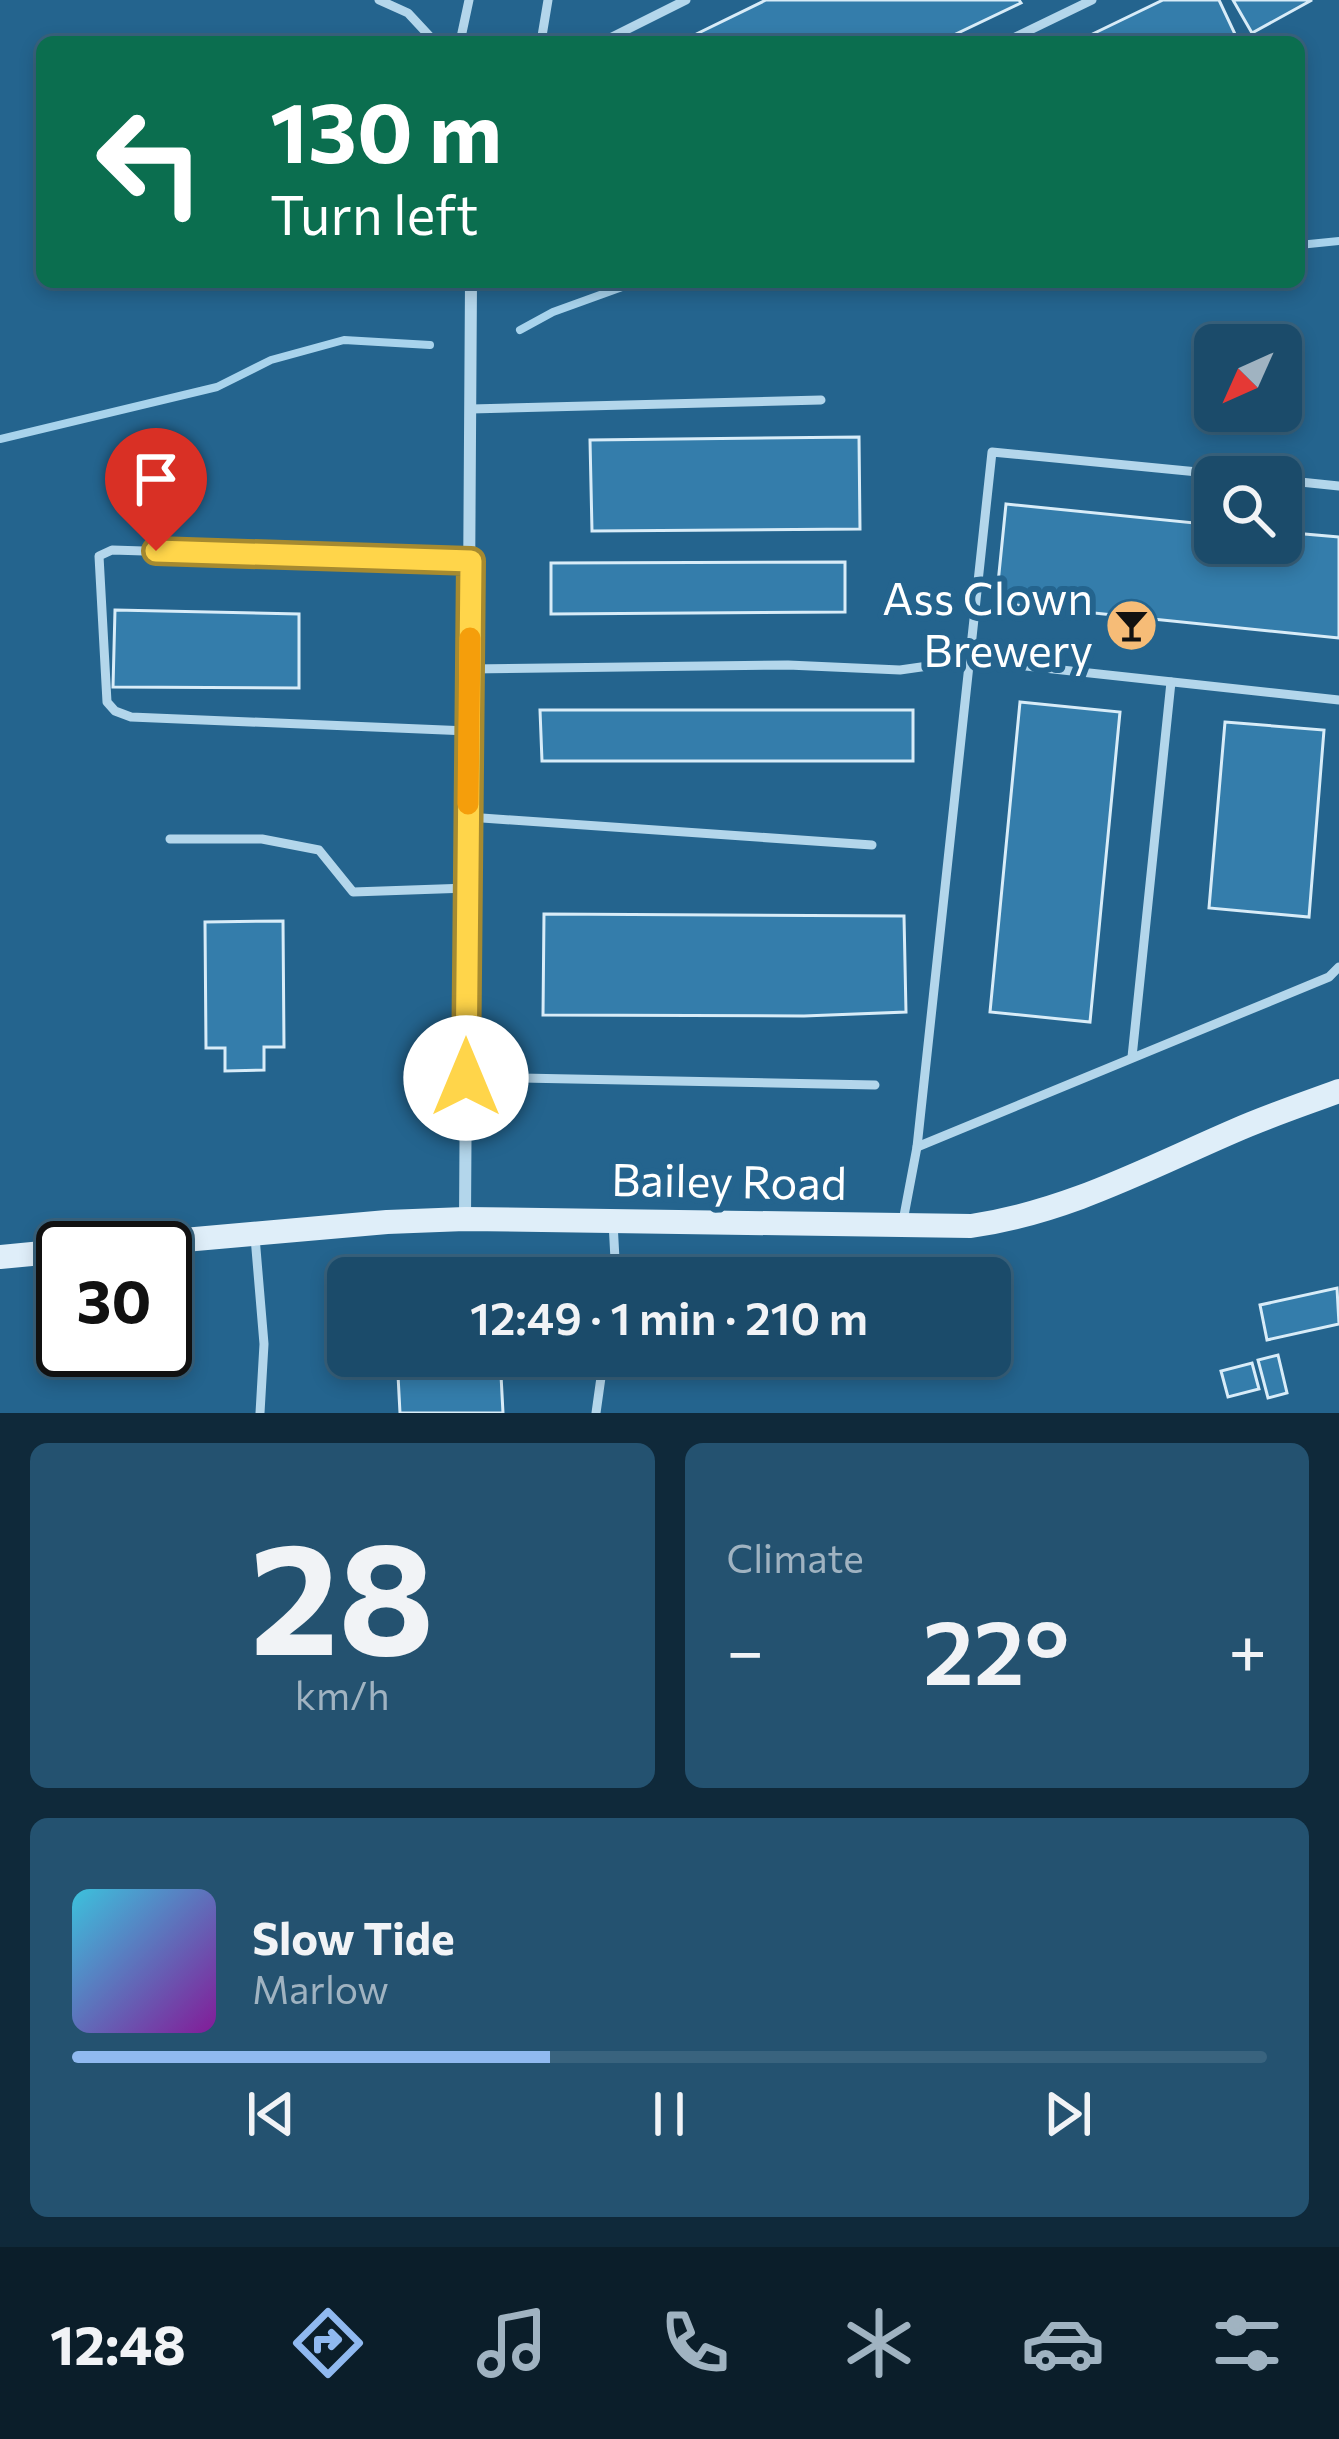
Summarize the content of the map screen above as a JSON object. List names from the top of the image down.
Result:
{
  "streets": {
    "street": ["Bailey Road"]
  },
  "places": {
    "bar": ["Ass Clown Brewery"]
  },
  "north": "bottom left",
  "page": {
    "turn": ["130 m", "Turn left"],
    "limit": "30",
    "trip": "12:49 · 1 min · 210 m",
    "tile": [
      ["28", "km/h"],
      "Climate"
    ],
    "heat": ["−", "22°", "+"],
    "song": ["Slow Tide", "Marlow"],
    "tabs": "12:48"
  }
}
